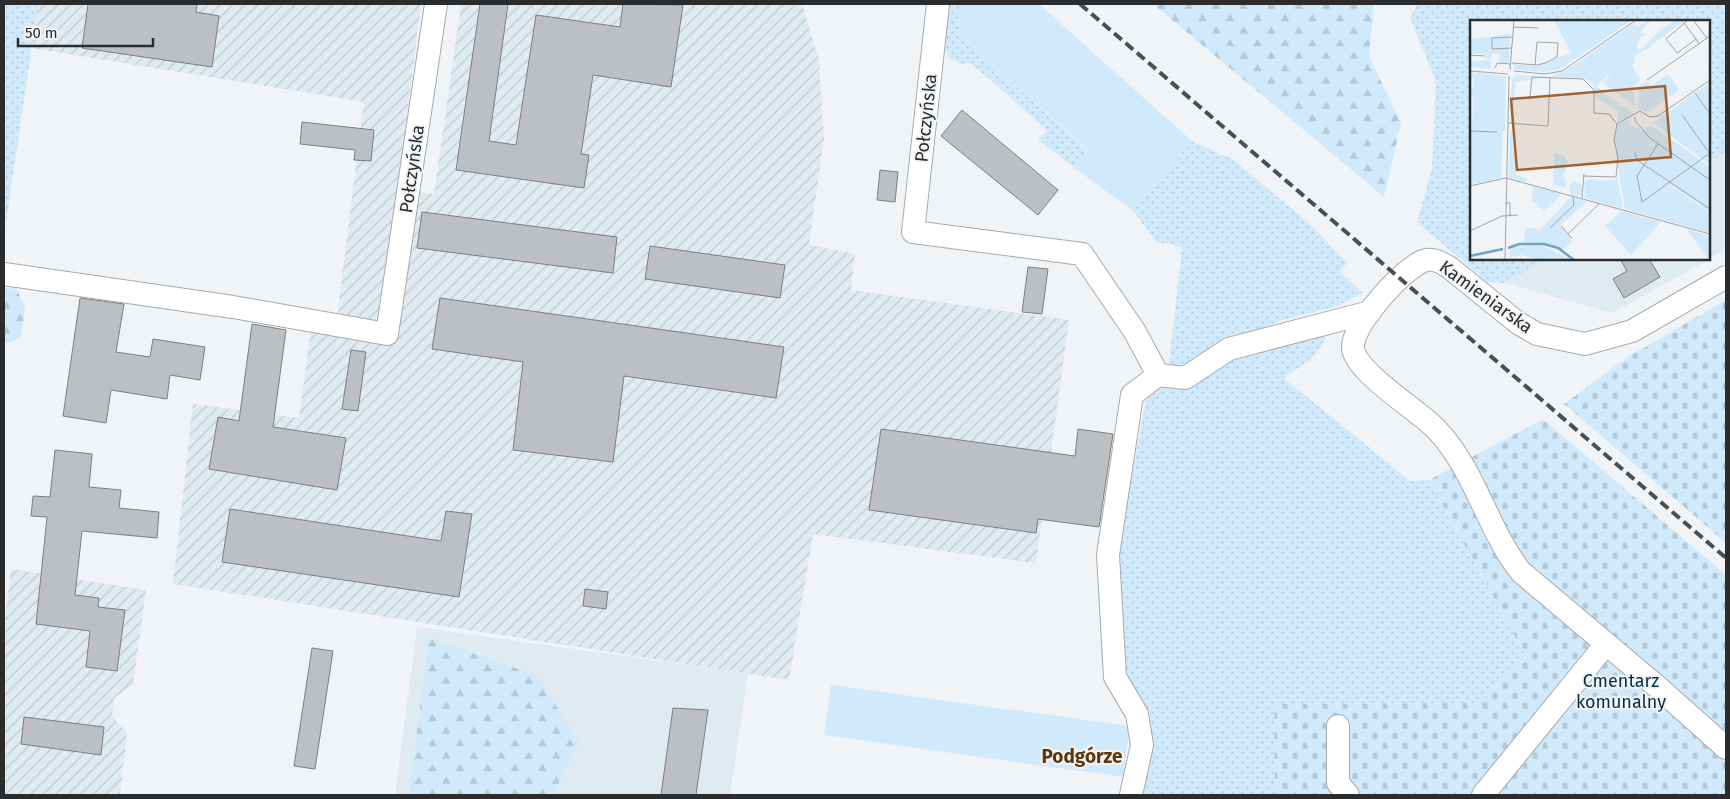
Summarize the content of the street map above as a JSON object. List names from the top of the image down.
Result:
{
  "streets": {
    "street": ["Połczyńska", "Kamieniarska"]
  },
  "districts": ["Podgórze"],
  "parks": ["Cmentarz komunalny"],
  "scale_bar": "50 m"
}
